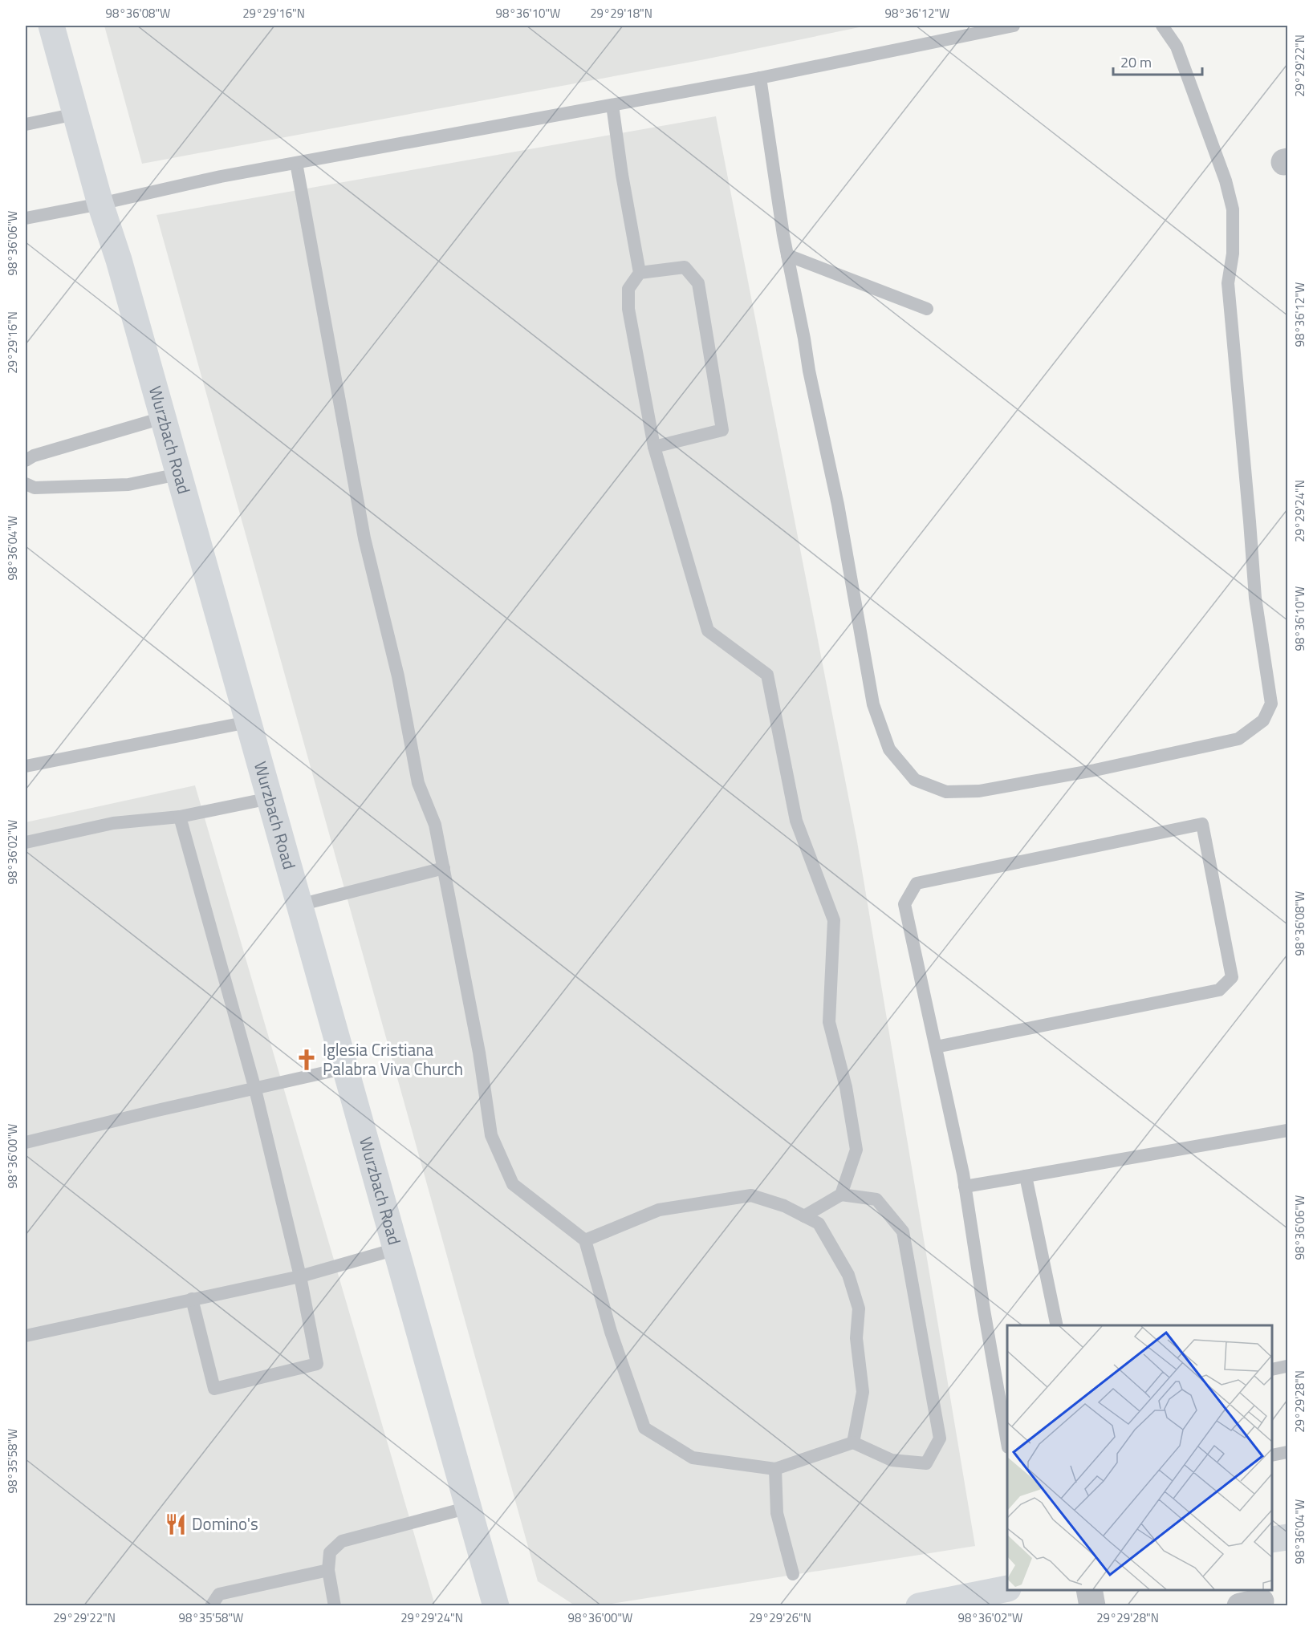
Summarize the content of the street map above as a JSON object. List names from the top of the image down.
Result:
{
  "streets": {
    "main road": ["Wurzbach Road"]
  },
  "places": {
    "church": ["Iglesia Cristiana Palabra Viva Church"],
    "restaurant": ["Domino's"]
  },
  "scale_bar": "20 m",
  "coordinates": [
    "98°36'08\"W",
    "29°29'16\"N",
    "98°36'10\"W",
    "29°29'18\"N",
    "98°36'12\"W",
    "29°29'22\"N",
    "98°36'06\"W",
    "29°29'24\"N",
    "98°36'04\"W",
    "98°36'02\"W",
    "98°36'00\"W",
    "29°29'28\"N",
    "98°35'58\"W",
    "29°29'26\"N"
  ]
}
